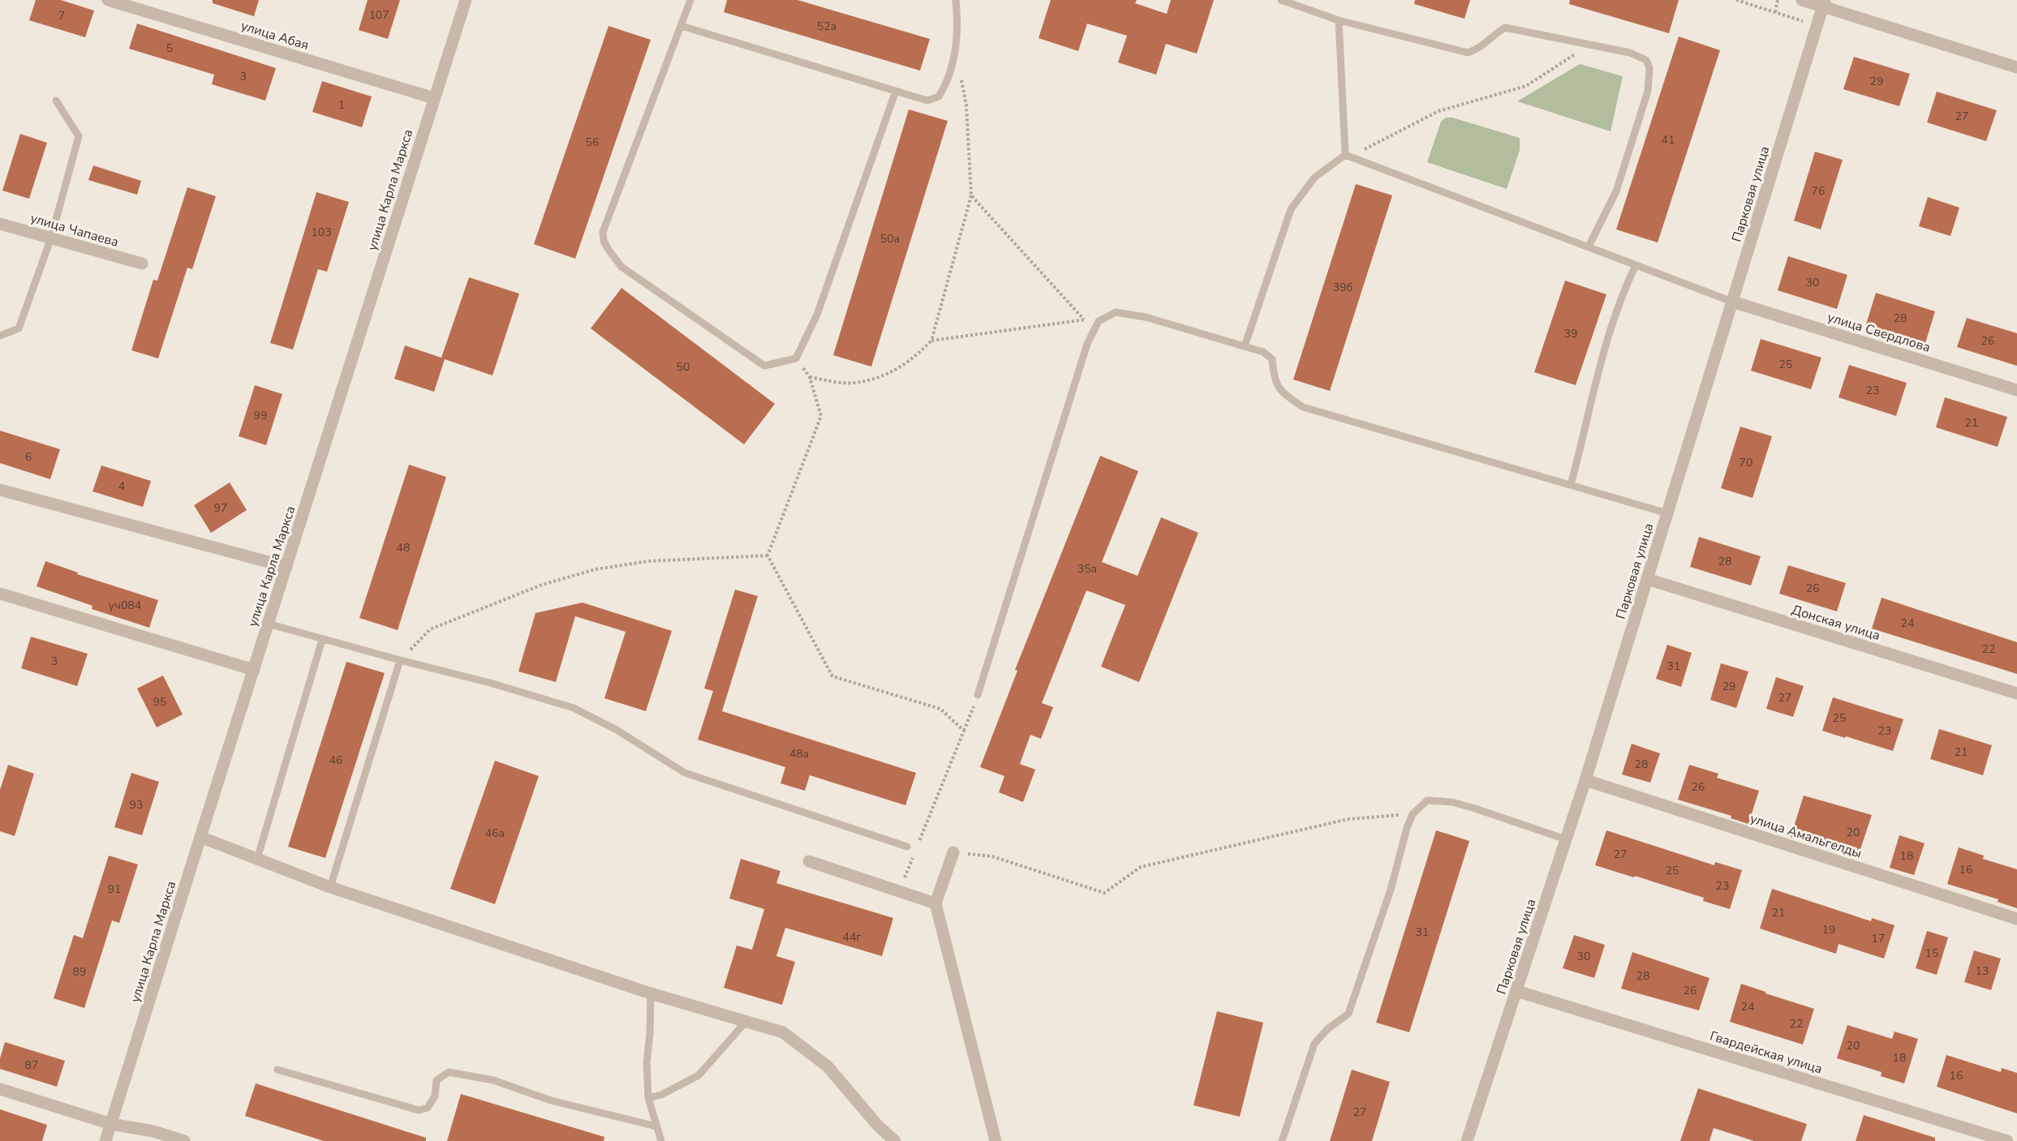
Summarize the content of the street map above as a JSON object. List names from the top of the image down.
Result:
{
  "streets": {
    "street": [
      "улица Абая",
      "улица Карла Маркса",
      "Парковая улица",
      "улица Чапаева",
      "улица Свердлова",
      "Донская улица",
      "улица Амальгелды",
      "Гвардейская улица"
    ]
  },
  "crossings": [
    ["улица Абая", "улица Карла Маркса"],
    ["Парковая улица", "улица Свердлова"],
    ["Парковая улица", "Донская улица"],
    ["Парковая улица", "улица Амальгелды"],
    ["Парковая улица", "Гвардейская улица"]
  ],
  "house_numbers": [
    "107",
    "7",
    "52а",
    "5",
    "3",
    "29",
    "1",
    "27",
    "41",
    "56",
    "76",
    "103",
    "50а",
    "30",
    "39б",
    "28",
    "39",
    "26",
    "25",
    "50",
    "23",
    "99",
    "21",
    "6",
    "70",
    "4",
    "97",
    "48",
    "28",
    "35а",
    "26",
    "уч084",
    "24",
    "22",
    "3",
    "31",
    "29",
    "27",
    "95",
    "25",
    "23",
    "21",
    "48а",
    "46",
    "28",
    "26",
    "93",
    "20",
    "46а",
    "27",
    "18",
    "16",
    "25",
    "23",
    "91",
    "21",
    "19",
    "31",
    "44г",
    "17",
    "15",
    "30",
    "13",
    "89",
    "28",
    "26",
    "24",
    "22",
    "20",
    "18",
    "87",
    "16",
    "27"
  ]
}
